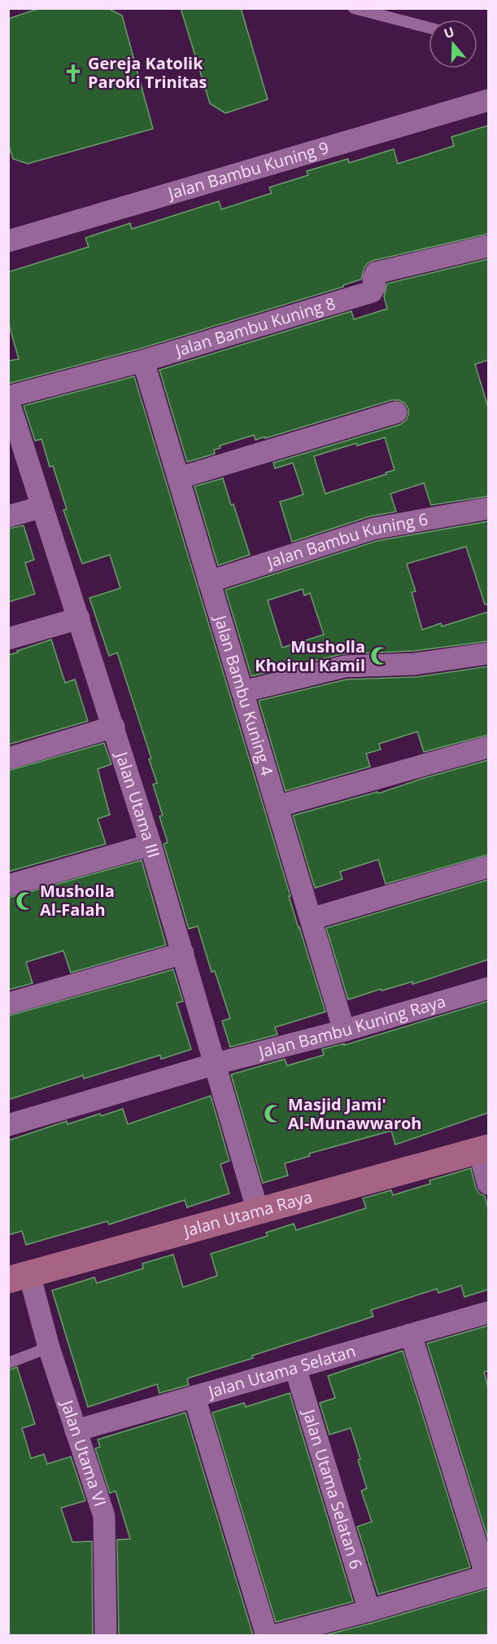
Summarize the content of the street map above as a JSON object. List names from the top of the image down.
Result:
{
  "streets": {
    "main road": ["Jalan Utama Raya"],
    "street": [
      "Jalan Bambu Kuning 9",
      "Jalan Bambu Kuning 8",
      "Jalan Bambu Kuning 6",
      "Jalan Bambu Kuning 4",
      "Jalan Utama III",
      "Jalan Bambu Kuning Raya",
      "Jalan Utama Selatan",
      "Jalan Utama VI",
      "Jalan Utama Selatan 6"
    ]
  },
  "crossings": [
    ["Jalan Bambu Kuning 8", "Jalan Bambu Kuning 4"],
    ["Jalan Bambu Kuning 8", "Jalan Utama III"],
    ["Jalan Bambu Kuning 6", "Jalan Bambu Kuning 4"],
    ["Jalan Bambu Kuning 4", "Jalan Bambu Kuning Raya"],
    ["Jalan Utama III", "Jalan Bambu Kuning Raya"],
    ["Jalan Utama III", "Jalan Utama Raya"],
    ["Jalan Utama Raya", "Jalan Utama VI"],
    ["Jalan Utama Selatan", "Jalan Utama VI"],
    ["Jalan Utama Selatan", "Jalan Utama Selatan 6"]
  ],
  "places": {
    "church": ["Gereja Katolik Paroki Trinitas"],
    "mosque": ["Musholla Khoirul Kamil", "Musholla Al-Falah", "Masjid Jami' Al-Munawwaroh"]
  },
  "north": "top"
}
